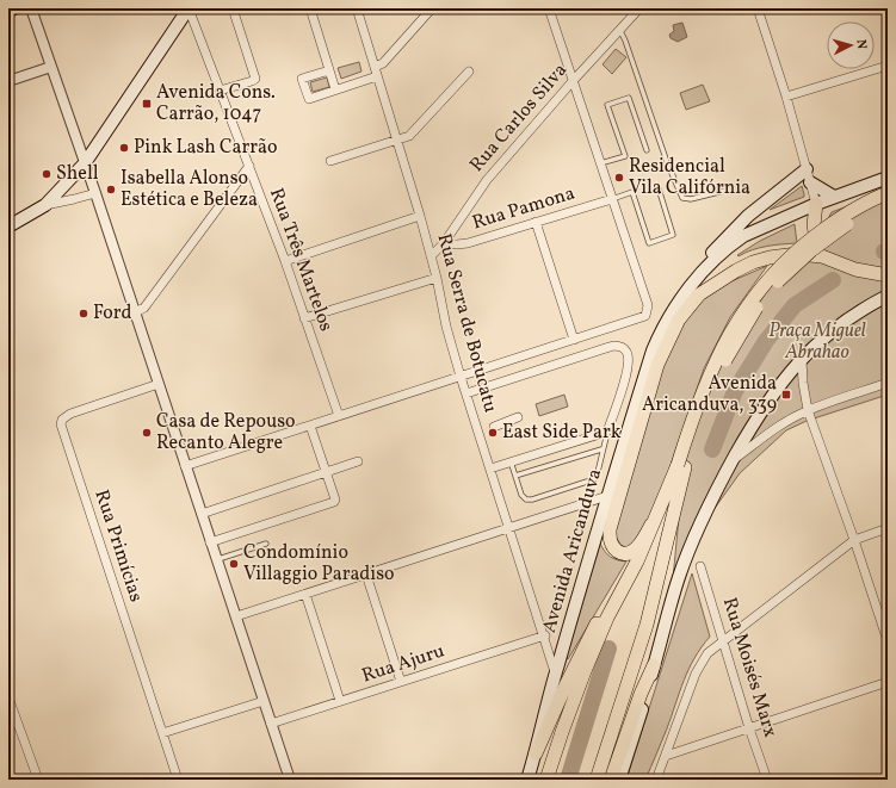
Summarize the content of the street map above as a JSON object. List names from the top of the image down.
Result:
{
  "streets": {
    "main road": ["Avenida Aricanduva"],
    "street": [
      "Rua Carlos Silva",
      "Rua Pamona",
      "Rua Três Martelos",
      "Rua Serra de Botucatu",
      "Rua Primícias",
      "Rua Ajuru",
      "Rua Moisés Marx"
    ]
  },
  "crossings": [
    ["Rua Carlos Silva", "Rua Pamona"],
    ["Rua Carlos Silva", "Rua Serra de Botucatu"],
    ["Rua Serra de Botucatu", "Avenida Aricanduva"],
    ["Rua Serra de Botucatu", "Rua Ajuru"]
  ],
  "parks": ["Praça Miguel Abrahao"],
  "places": {
    "transit": ["Avenida Cons. Carrão, 1047", "Avenida Aricanduva, 339"],
    "other": [
      "Pink Lash Carrão",
      "Shell",
      "Residencial Vila Califórnia",
      "Isabella Alonso Estética e Beleza",
      "Ford",
      "Casa de Repouso Recanto Alegre",
      "East Side Park",
      "Condomínio Villaggio Paradiso"
    ]
  },
  "north": "right"
}
